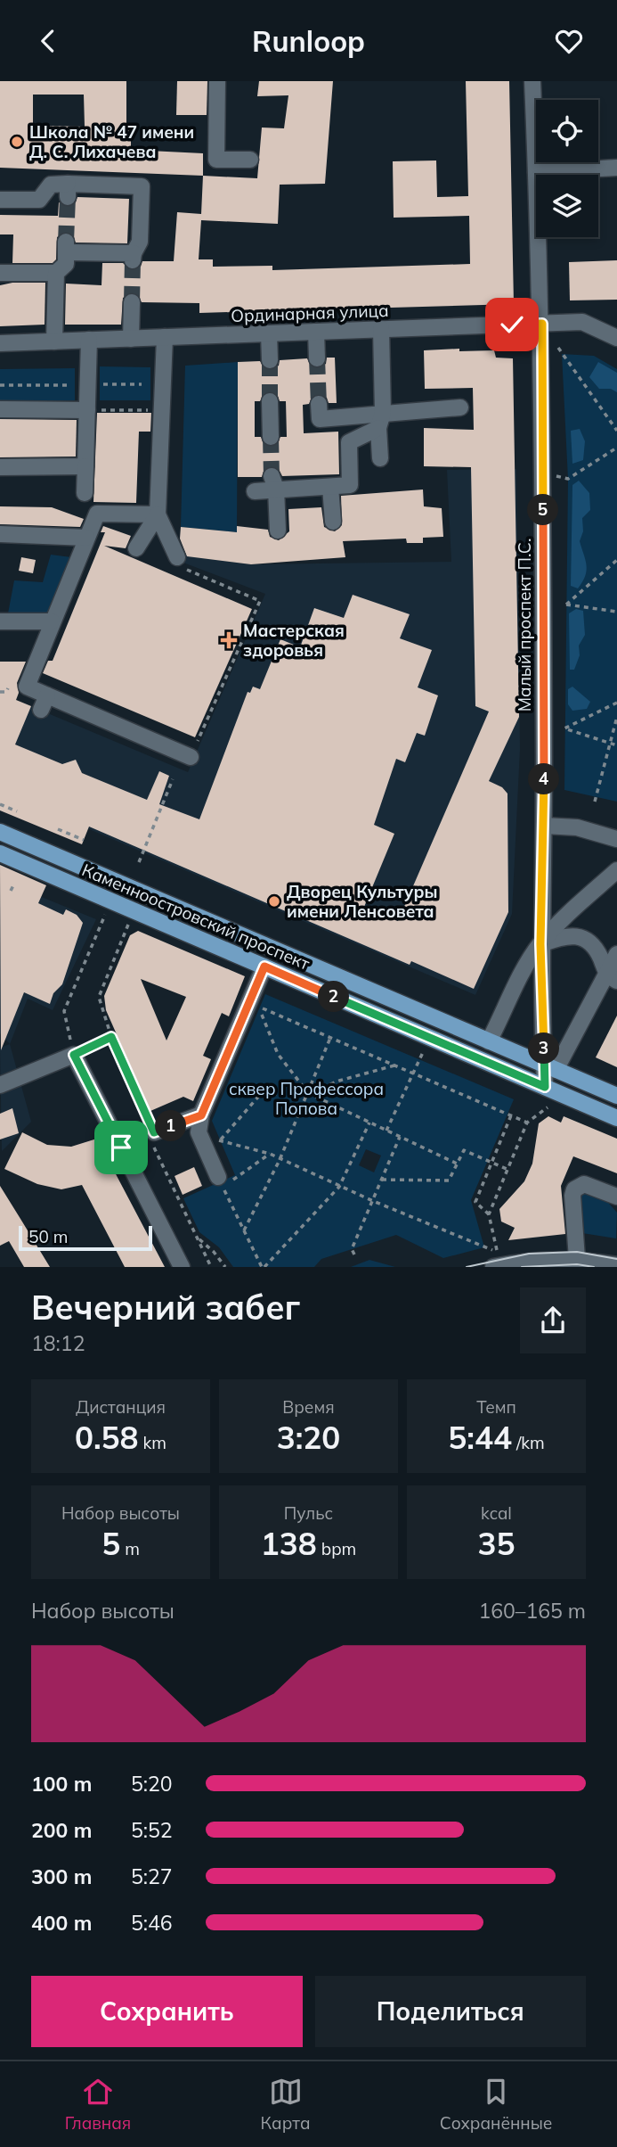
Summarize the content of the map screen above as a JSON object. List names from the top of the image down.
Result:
{
  "streets": {
    "main road": ["Каменноостровский проспект"],
    "street": ["Ординарная улица", "Малый проспект П.С."]
  },
  "crossings": [
    ["Ординарная улица", "Малый проспект П.С."],
    ["Малый проспект П.С.", "Каменноостровский проспект"]
  ],
  "parks": ["сквер Профессора Попова"],
  "places": {
    "other": ["Школа № 47 имени Д. С. Лихачева", "Дворец Культуры имени Ленсовета"],
    "health": ["Мастерская здоровья"]
  },
  "scale_bar": "50 m",
  "page": {
    "header": "Runloop",
    "pins": [
      "5",
      "4",
      "2",
      "3",
      "1"
    ],
    "scale": "50 m",
    "heading": ["Вечерний забег", "18:12"],
    "stats": [
      ["Дистанция", "0.58 km"],
      ["Время", "3:20"],
      ["Темп", "5:44 /km"],
      ["Набор высоты", "5 m"],
      ["Пульс", "138 bpm"],
      ["kcal", "35"]
    ],
    "chart": ["Набор высоты", "160–165 m"],
    "list": [
      {
        "name": "100 m",
        "note": "5:20"
      },
      {
        "name": "200 m",
        "note": "5:52"
      },
      {
        "name": "300 m",
        "note": "5:27"
      },
      {
        "name": "400 m",
        "note": "5:46"
      }
    ],
    "buttons": ["Сохранить", "Поделиться"],
    "tabs": ["Главная", "Карта", "Сохранённые"]
  }
}
